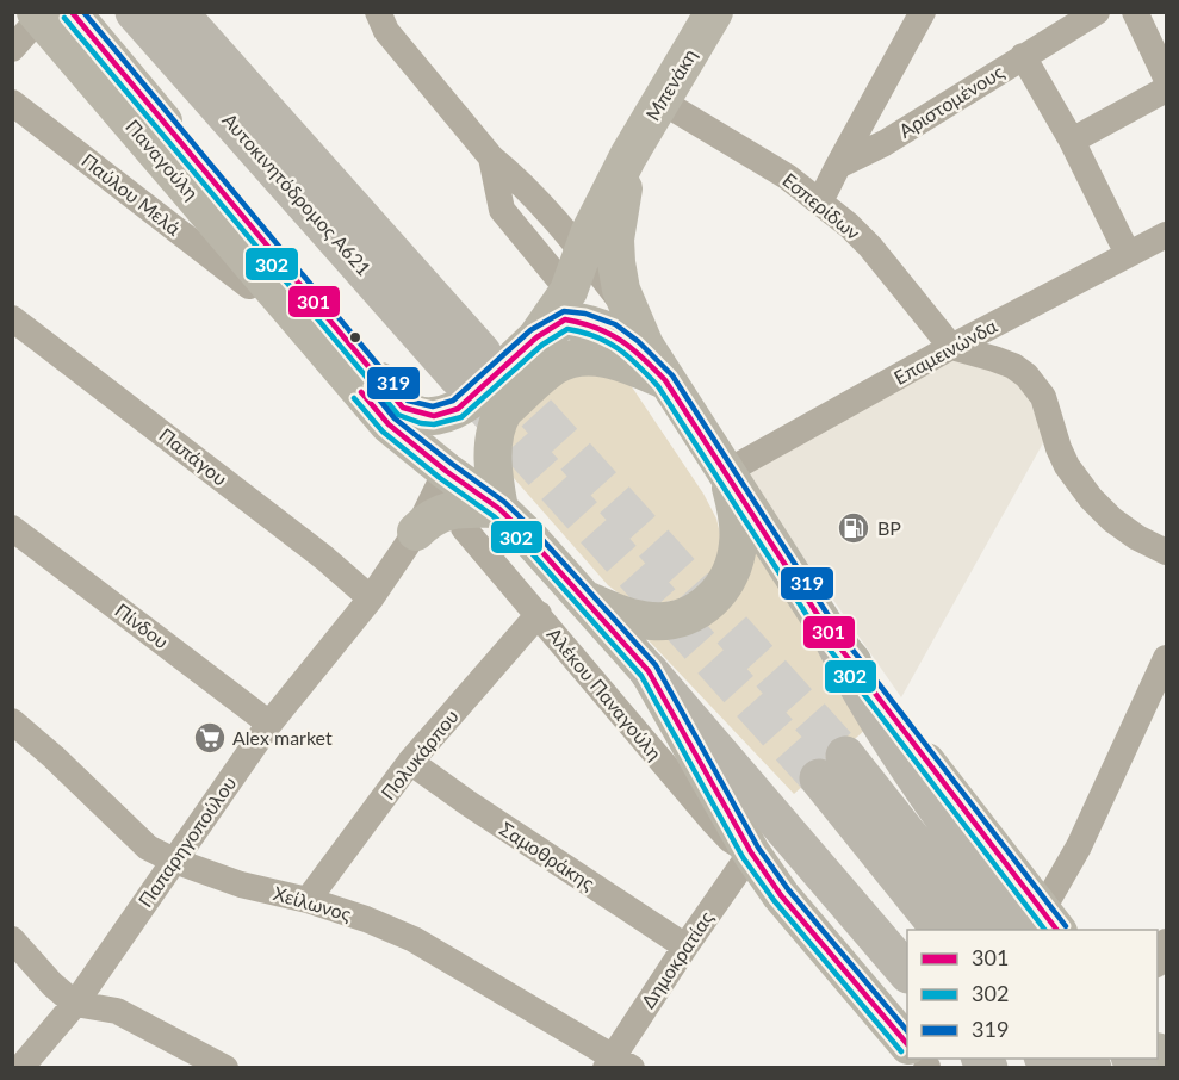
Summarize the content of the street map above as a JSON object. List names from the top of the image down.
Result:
{
  "streets": {
    "highway": ["Αυτοκινητόδρομος Α621"],
    "main road": ["Μπενάκη", "Παναγούλη"],
    "street": [
      "Αριστομένους",
      "Παύλου Μελά",
      "Εσπερίδων",
      "Επαμεινώνδα",
      "Παπάγου",
      "Πίνδου",
      "Αλέκου Παναγούλη",
      "Πολυκάρπου",
      "Παπαρηγοπούλου",
      "Σαμοθράκης",
      "Χείλωνος",
      "Δημοκρατίας"
    ]
  },
  "crossings": [
    ["Μπενάκη", "Παναγούλη"],
    ["Μπενάκη", "Εσπερίδων"],
    ["Παναγούλη", "Αυτοκινητόδρομος Α621"],
    ["Παναγούλη", "Αλέκου Παναγούλη"],
    ["Παναγούλη", "Παπαρηγοπούλου"],
    ["Παναγούλη", "Δημοκρατίας"],
    ["Εσπερίδων", "Επαμεινώνδα"],
    ["Παπάγου", "Παπαρηγοπούλου"],
    ["Πίνδου", "Παπαρηγοπούλου"],
    ["Αλέκου Παναγούλη", "Πολυκάρπου"],
    ["Αλέκου Παναγούλη", "Δημοκρατίας"],
    ["Πολυκάρπου", "Σαμοθράκης"],
    ["Πολυκάρπου", "Χείλωνος"],
    ["Παπαρηγοπούλου", "Χείλωνος"],
    ["Σαμοθράκης", "Δημοκρατίας"],
    ["Χείλωνος", "Δημοκρατίας"]
  ],
  "places": {
    "fuel station": ["BP"],
    "supermarket": ["Alex market"]
  },
  "lines": ["transit line 301", "transit line 319", "transit line 302"],
  "legend": ["301", "302", "319"]
}
